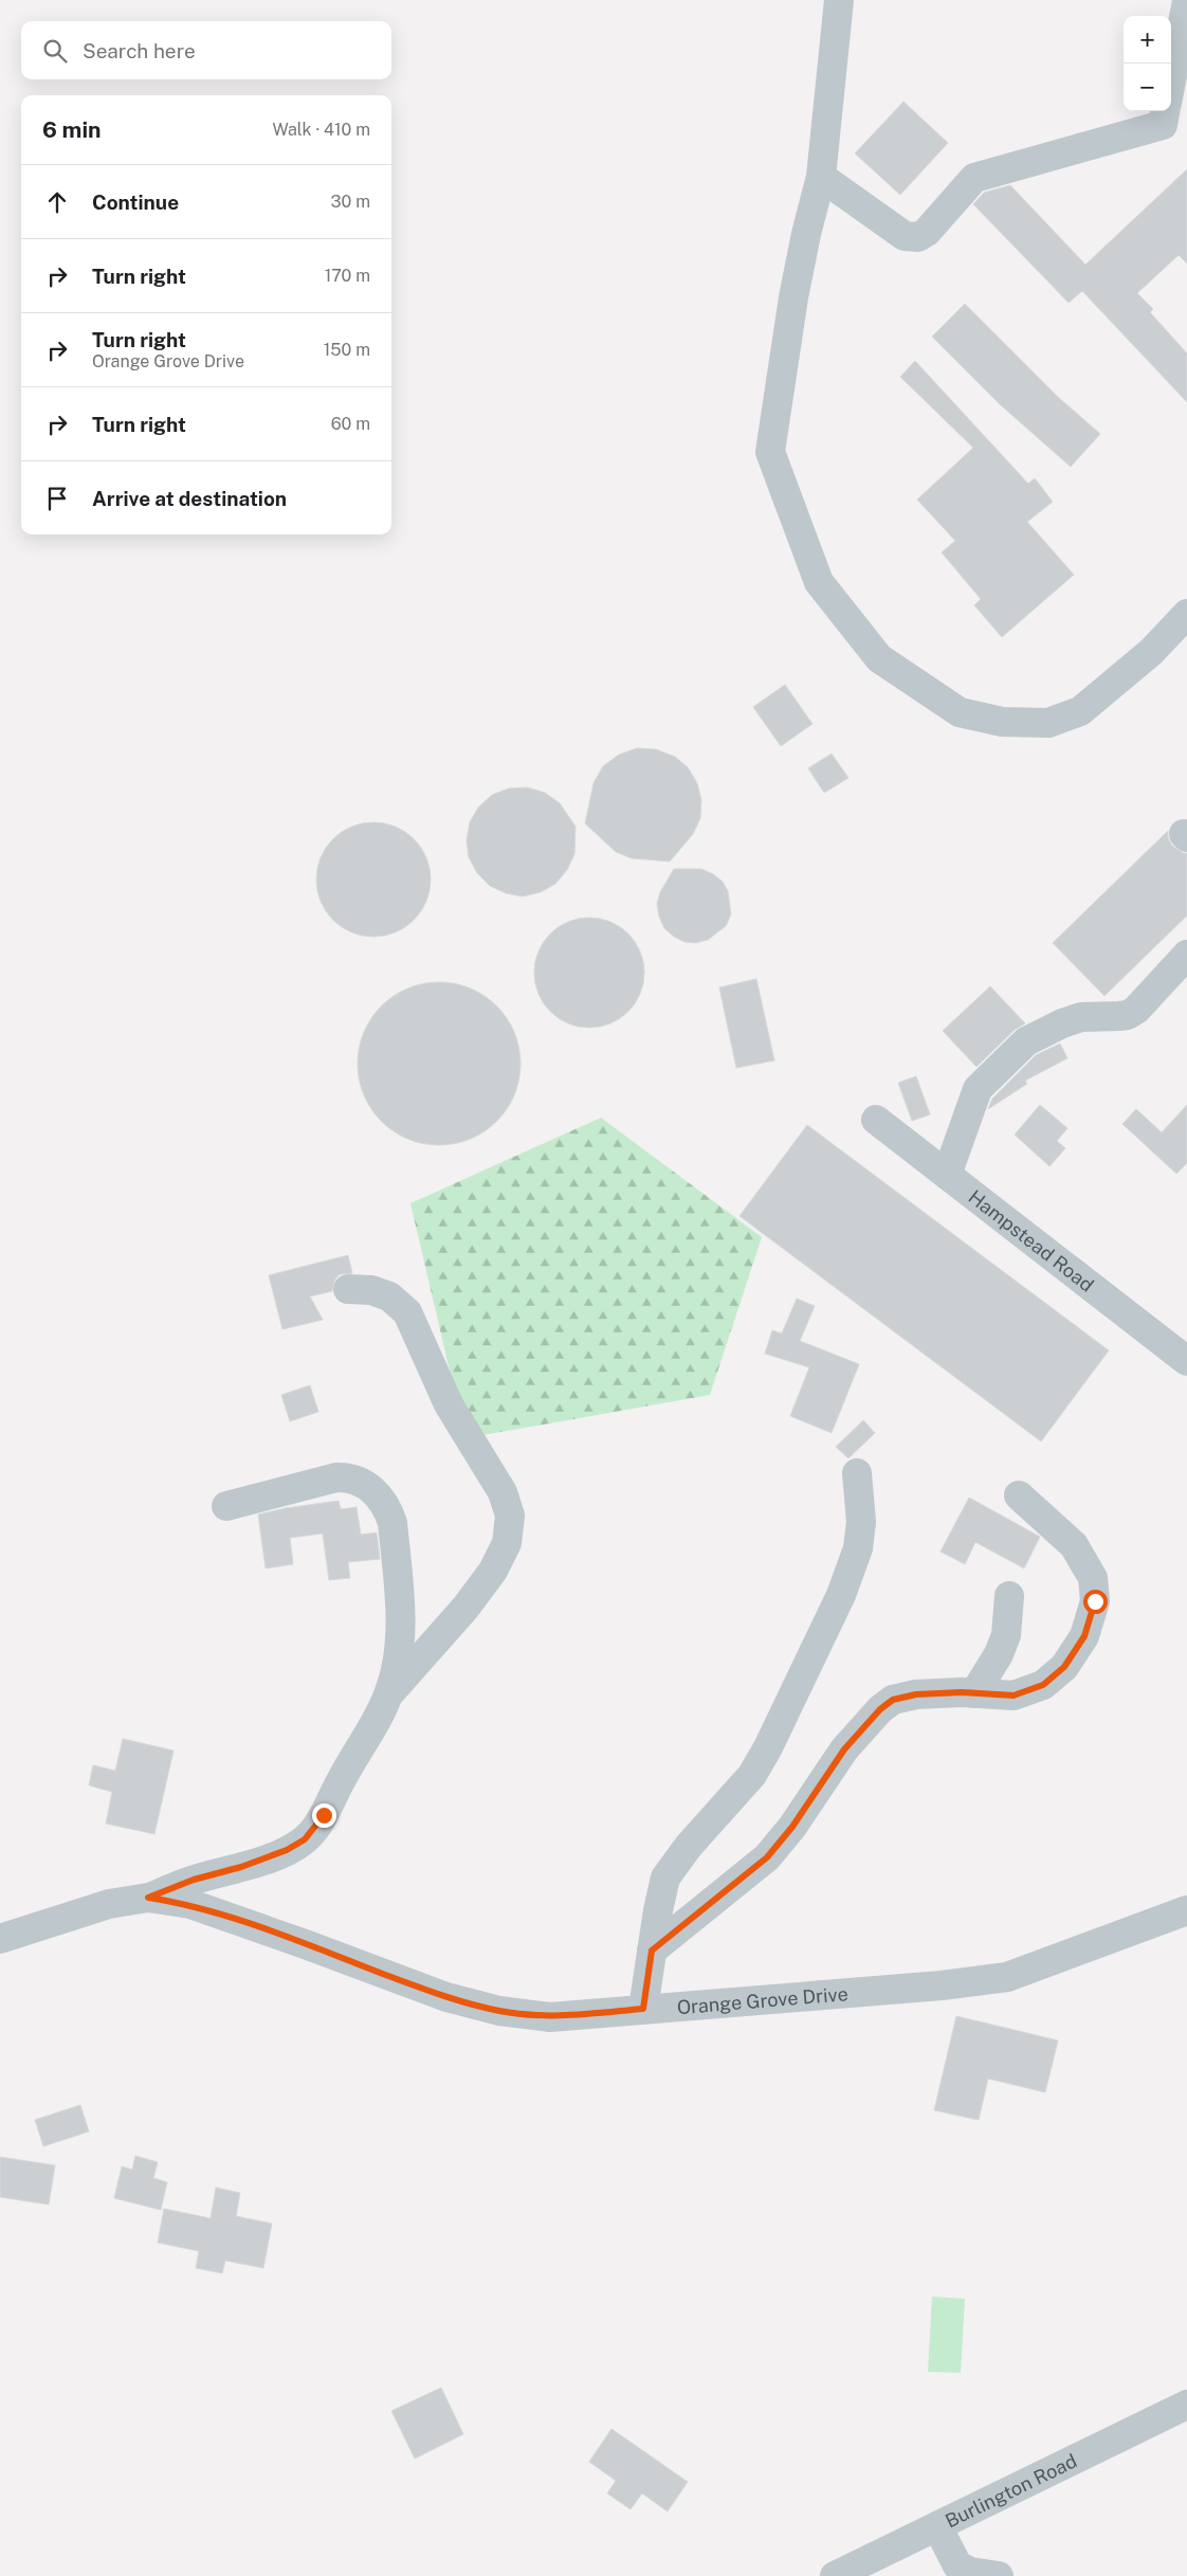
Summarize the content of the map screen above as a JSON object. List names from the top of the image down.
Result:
{
  "streets": {
    "street": ["Hampstead Road", "Orange Grove Drive", "Burlington Road"]
  },
  "page": {
    "map_buttons": ["+", "−"],
    "search": "Search here",
    "heading": ["6 min", "Walk · 410 m"],
    "list": [
      ["Continue", "30 m"],
      ["Turn right", "170 m"],
      ["Turn right", "Orange Grove Drive", "150 m"],
      ["Turn right", "60 m"],
      "Arrive at destination"
    ]
  }
}
